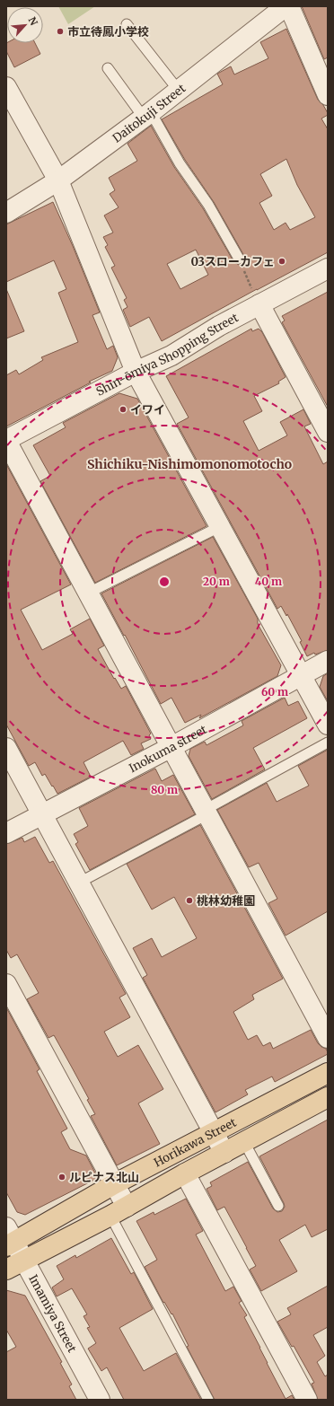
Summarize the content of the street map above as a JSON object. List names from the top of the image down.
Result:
{
  "streets": {
    "main road": ["Horikawa Street"],
    "street": [
      "Daitokuji Street",
      "Shin-ōmiya Shopping Street",
      "Inokuma street",
      "Imamiya Street"
    ]
  },
  "crossings": [
    ["Horikawa Street", "Imamiya Street"]
  ],
  "districts": ["Shichiku-Nishimomonomotocho"],
  "places": [
    "市立待鳳小学校",
    "03スローカフェ",
    "イワイ",
    "桃林幼稚園",
    "ルピナス北山"
  ],
  "north": "top right",
  "rings": [
    "20 m",
    "40 m",
    "60 m",
    "80 m"
  ]
}
